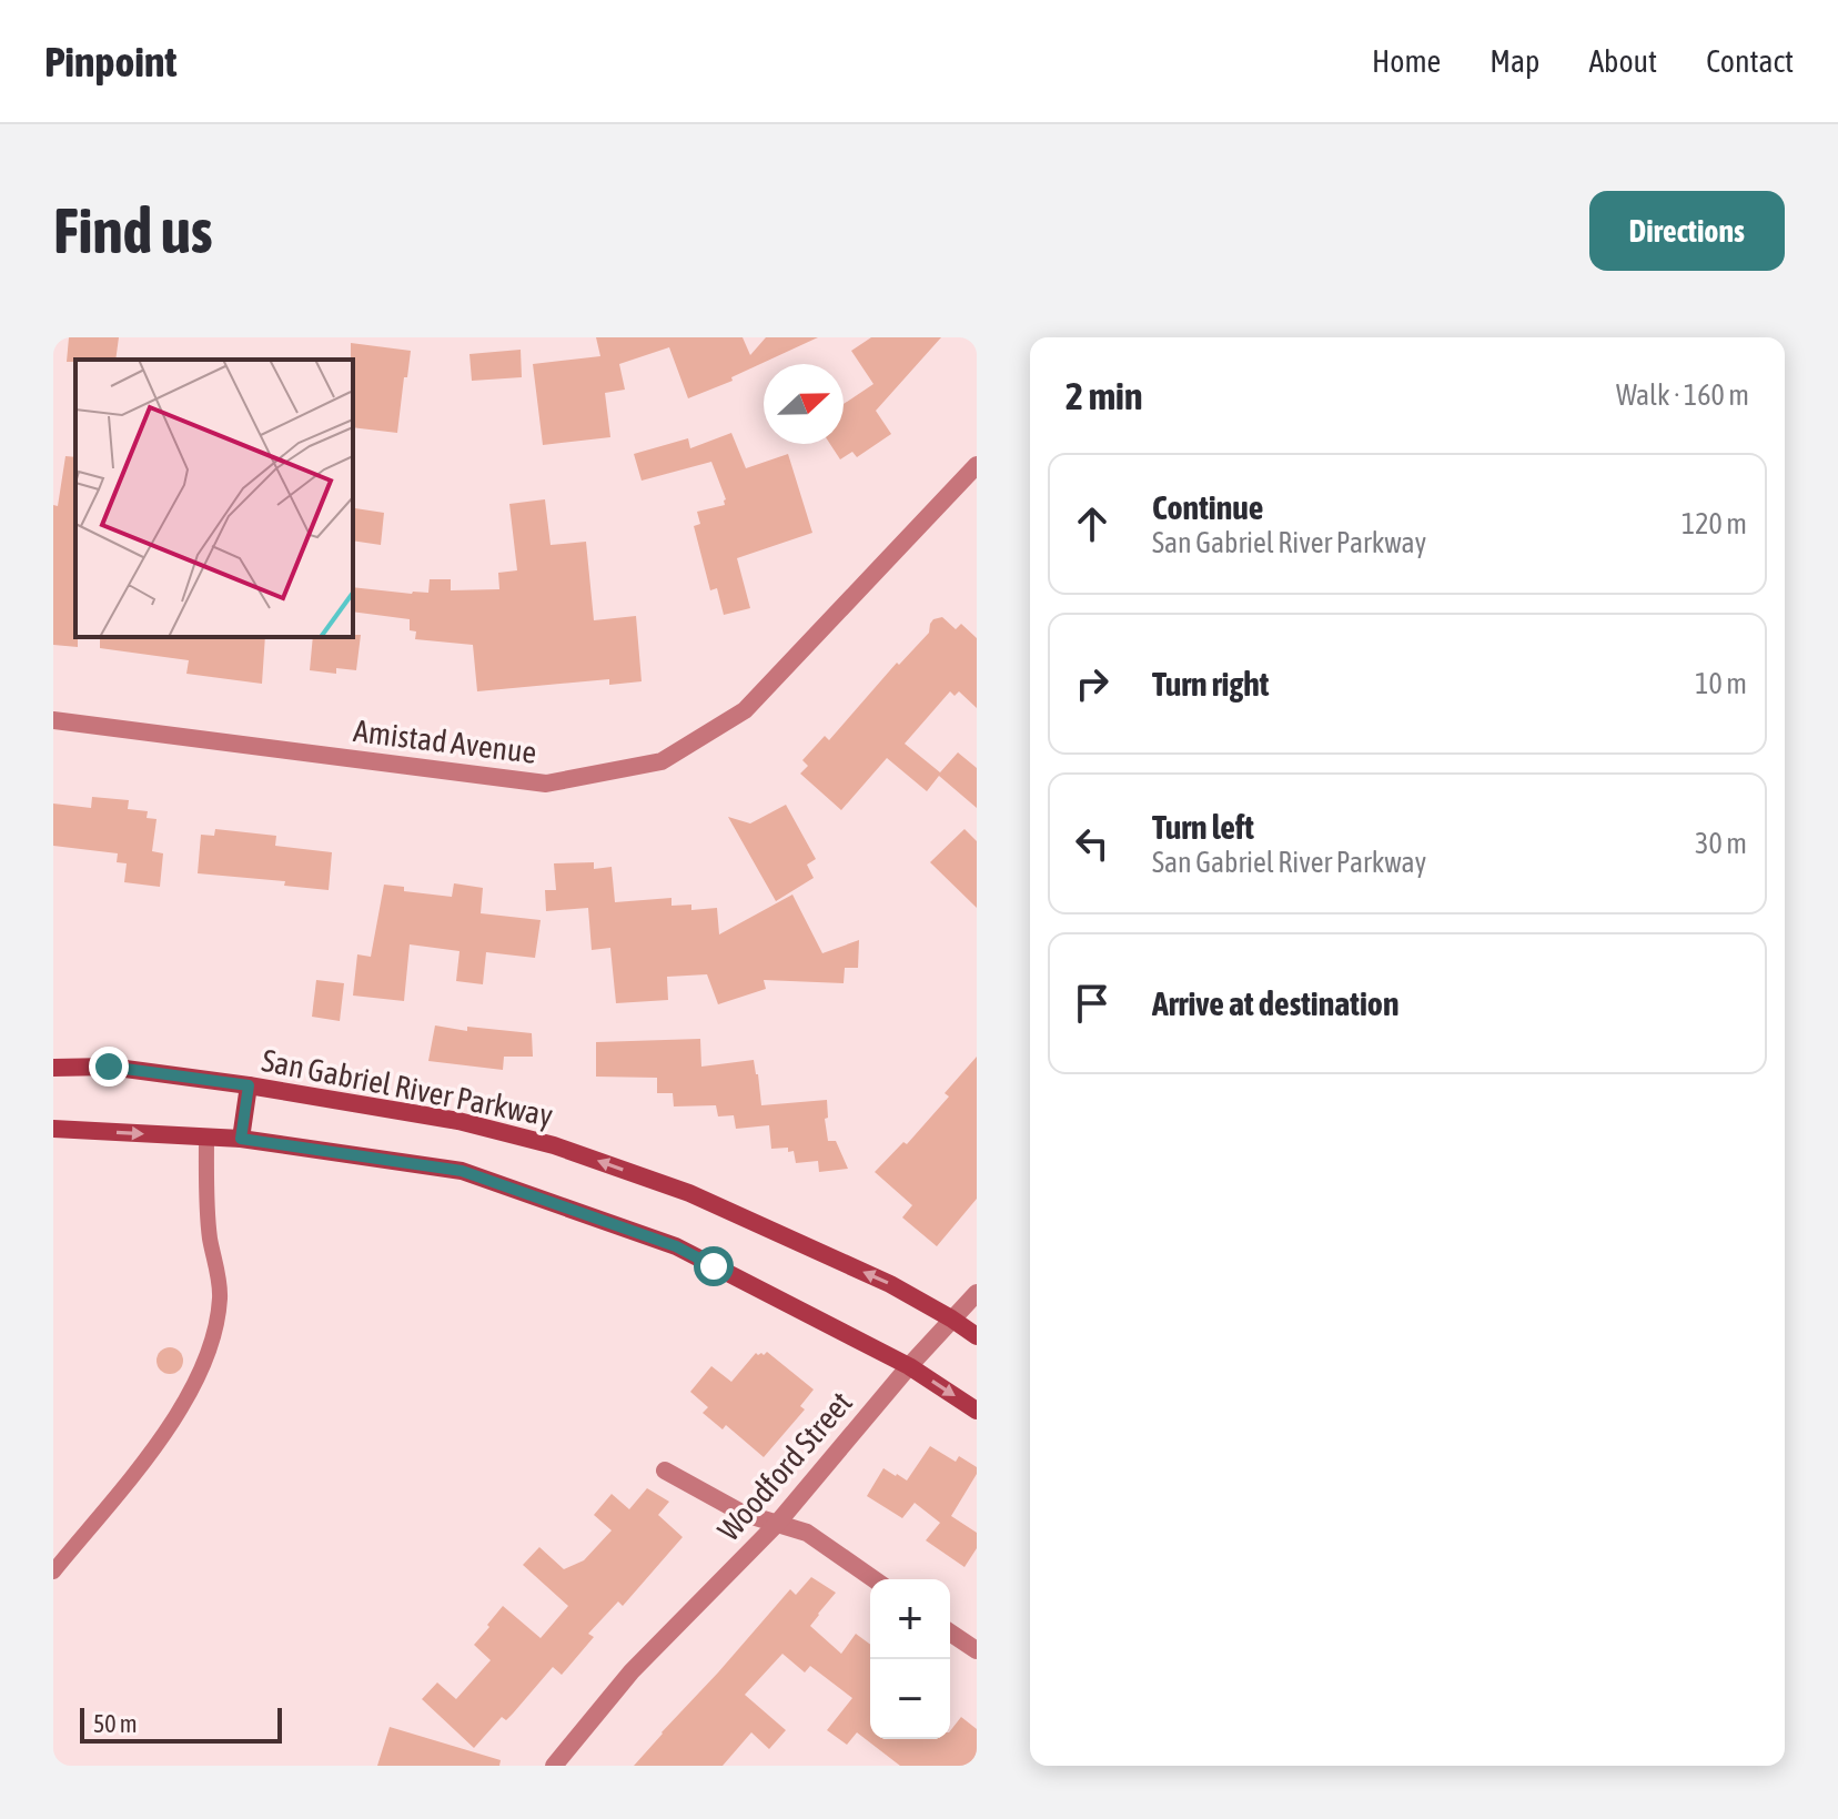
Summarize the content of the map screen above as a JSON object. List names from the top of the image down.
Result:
{
  "streets": {
    "main road": ["San Gabriel River Parkway"],
    "street": ["Amistad Avenue", "Woodford Street"]
  },
  "crossings": [
    ["San Gabriel River Parkway", "Woodford Street"]
  ],
  "scale_bar": "50 m",
  "north": "right",
  "page": {
    "header": "Pinpoint",
    "nav": [
      "Home",
      "Map",
      "About",
      "Contact"
    ],
    "buttons": "Directions",
    "title": "Find us",
    "heading": ["2 min", "Walk · 160 m"],
    "list": [
      ["Continue", "San Gabriel River Parkway", "120 m"],
      ["Turn right", "10 m"],
      ["Turn left", "San Gabriel River Parkway", "30 m"],
      "Arrive at destination"
    ],
    "map_buttons": ["+", "−"],
    "scale": "50 m"
  }
}
